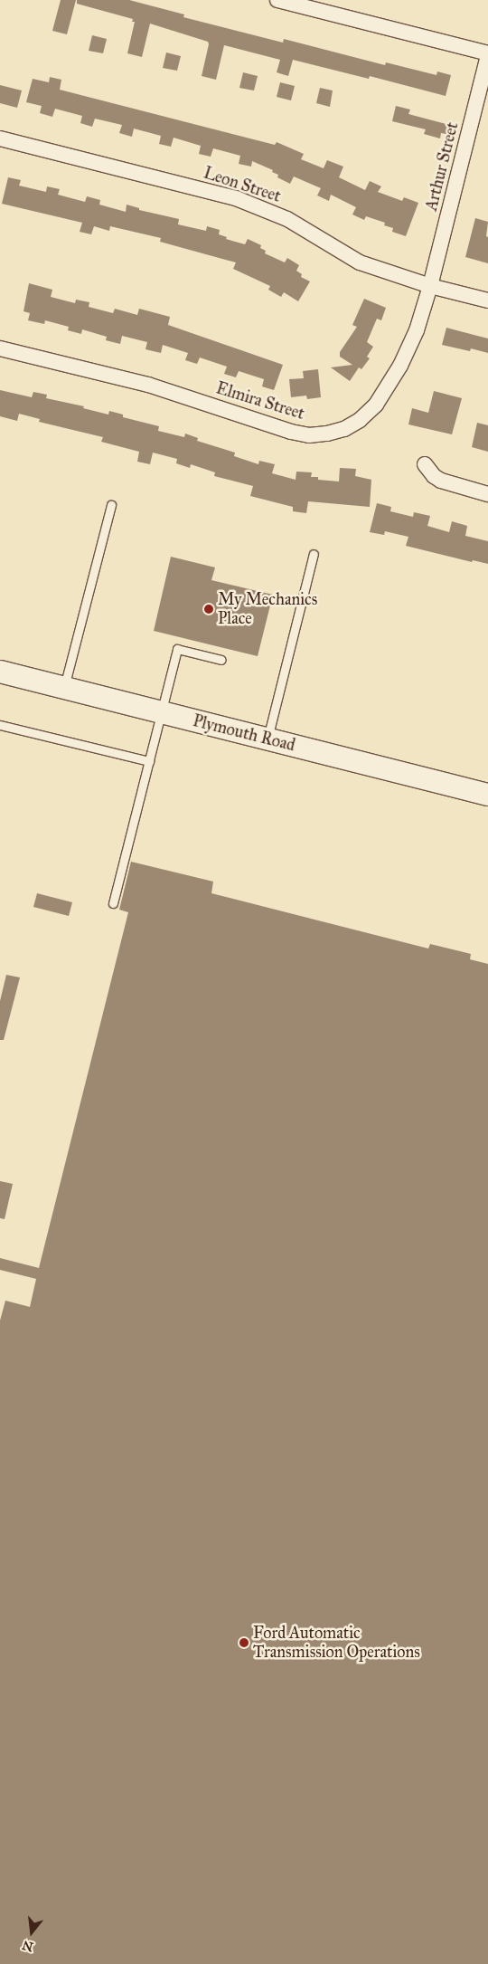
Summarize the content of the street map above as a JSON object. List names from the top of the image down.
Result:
{
  "streets": {
    "main road": ["Plymouth Road"],
    "street": ["Arthur Street", "Leon Street", "Elmira Street"]
  },
  "crossings": [
    ["Arthur Street", "Leon Street"],
    ["Arthur Street", "Elmira Street"],
    ["Leon Street", "Elmira Street"]
  ],
  "places": ["My Mechanics Place", "Ford Automatic Transmission Operations"],
  "north": "bottom"
}
